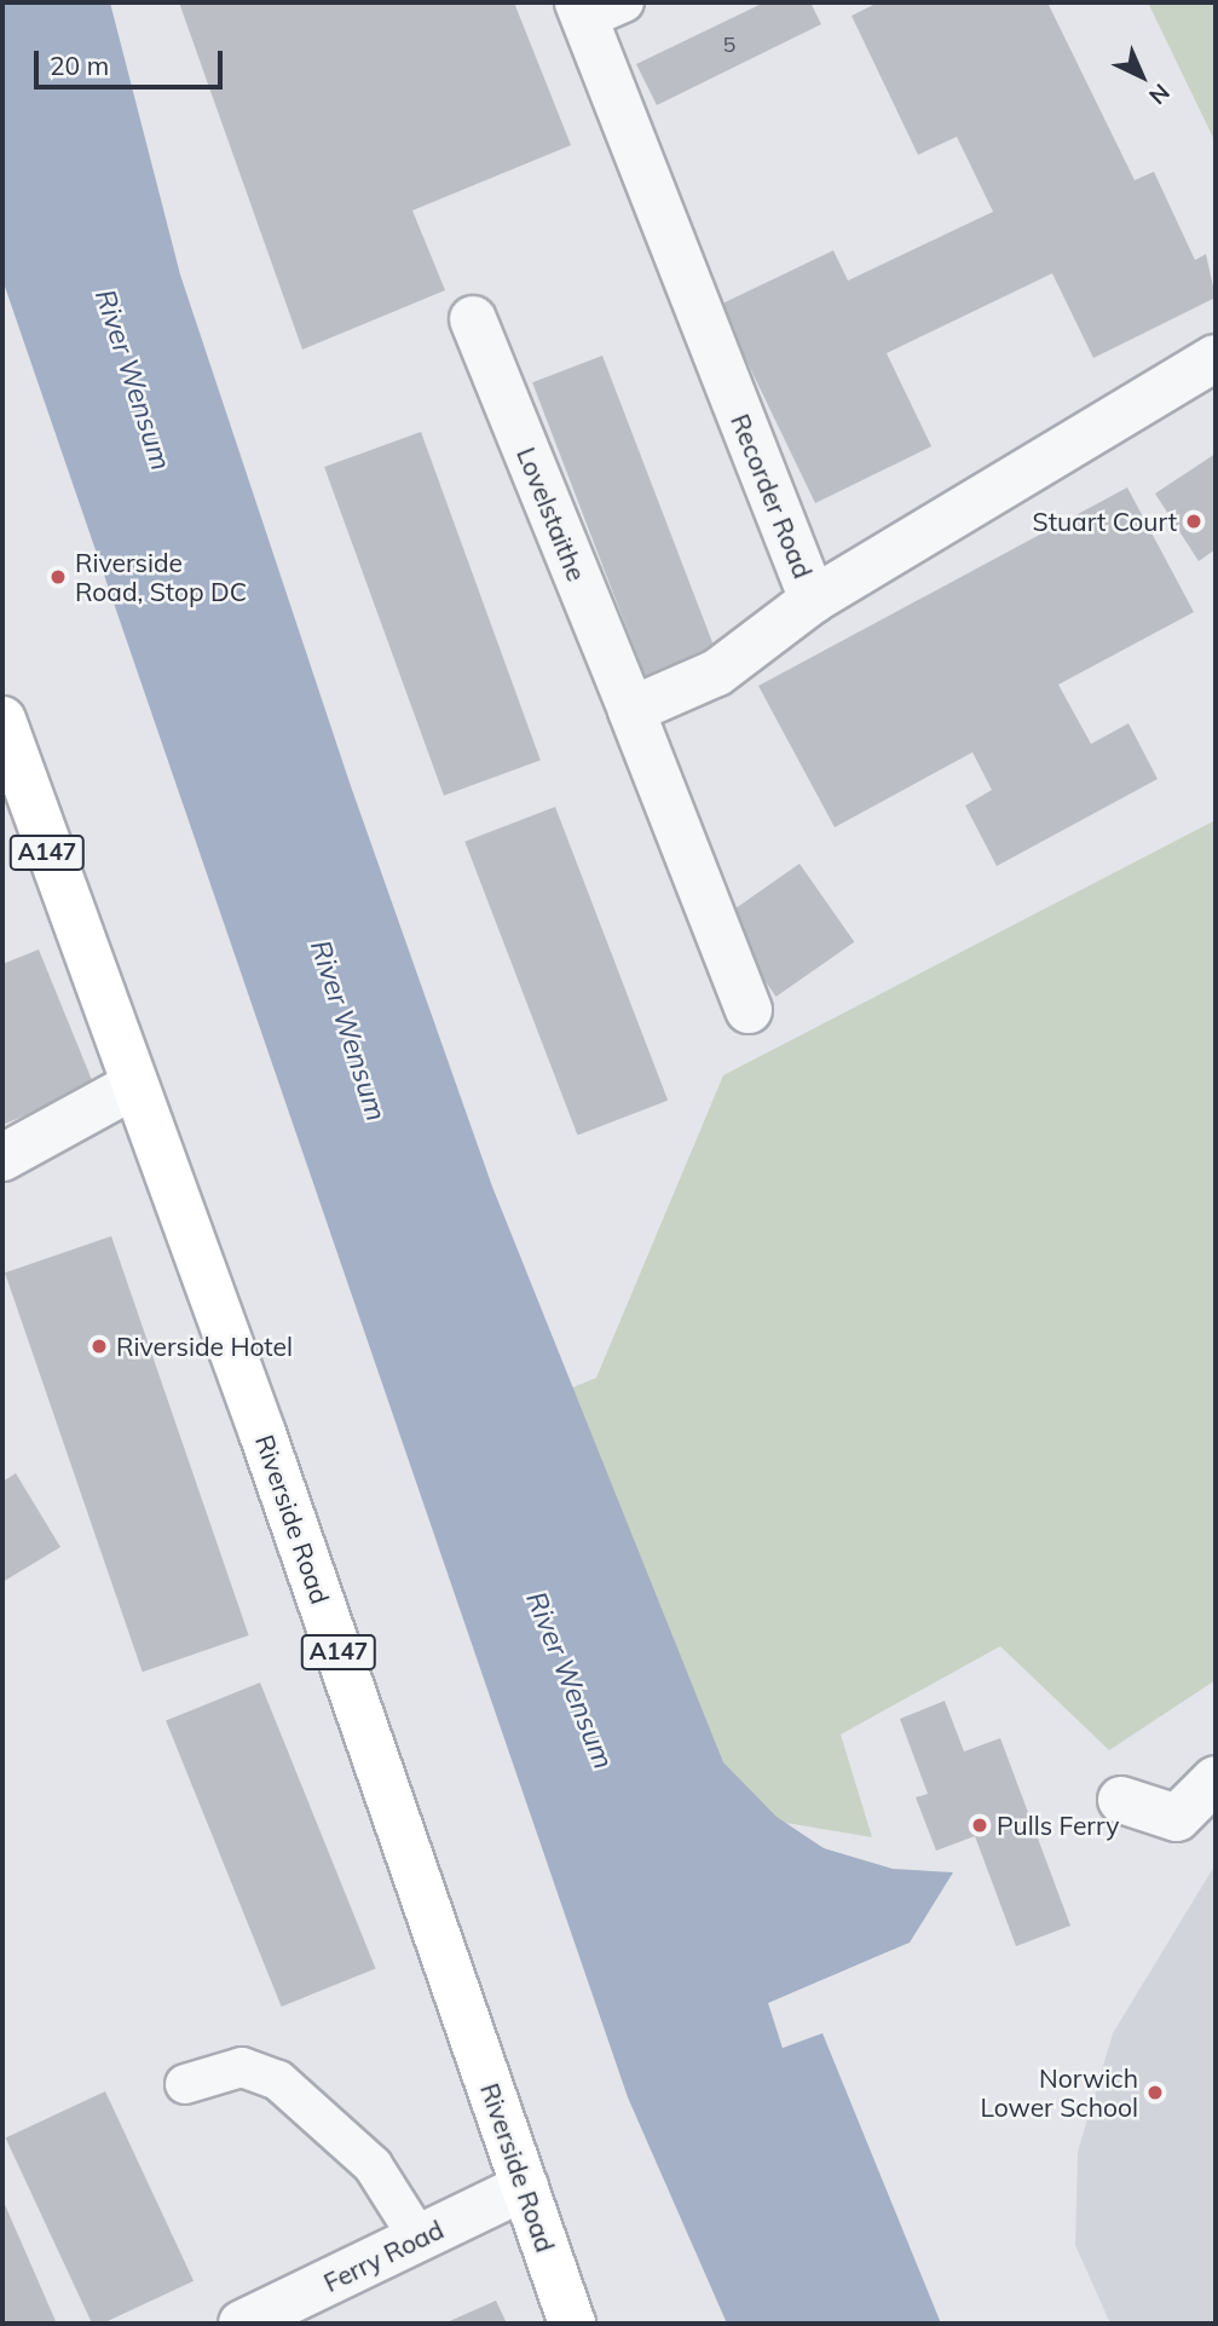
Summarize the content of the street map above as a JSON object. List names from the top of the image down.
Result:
{
  "streets": {
    "main road": ["A147", "Riverside Road"],
    "street": ["Recorder Road", "Lovelstaithe", "Ferry Road"]
  },
  "crossings": [
    ["Riverside Road", "Ferry Road"]
  ],
  "water": ["River Wensum"],
  "places": [
    "Stuart Court",
    "Riverside Road, Stop DC",
    "Riverside Hotel",
    "Pulls Ferry",
    "Norwich Lower School"
  ],
  "house_numbers": ["5"],
  "scale_bar": "20 m",
  "north": "bottom right"
}
